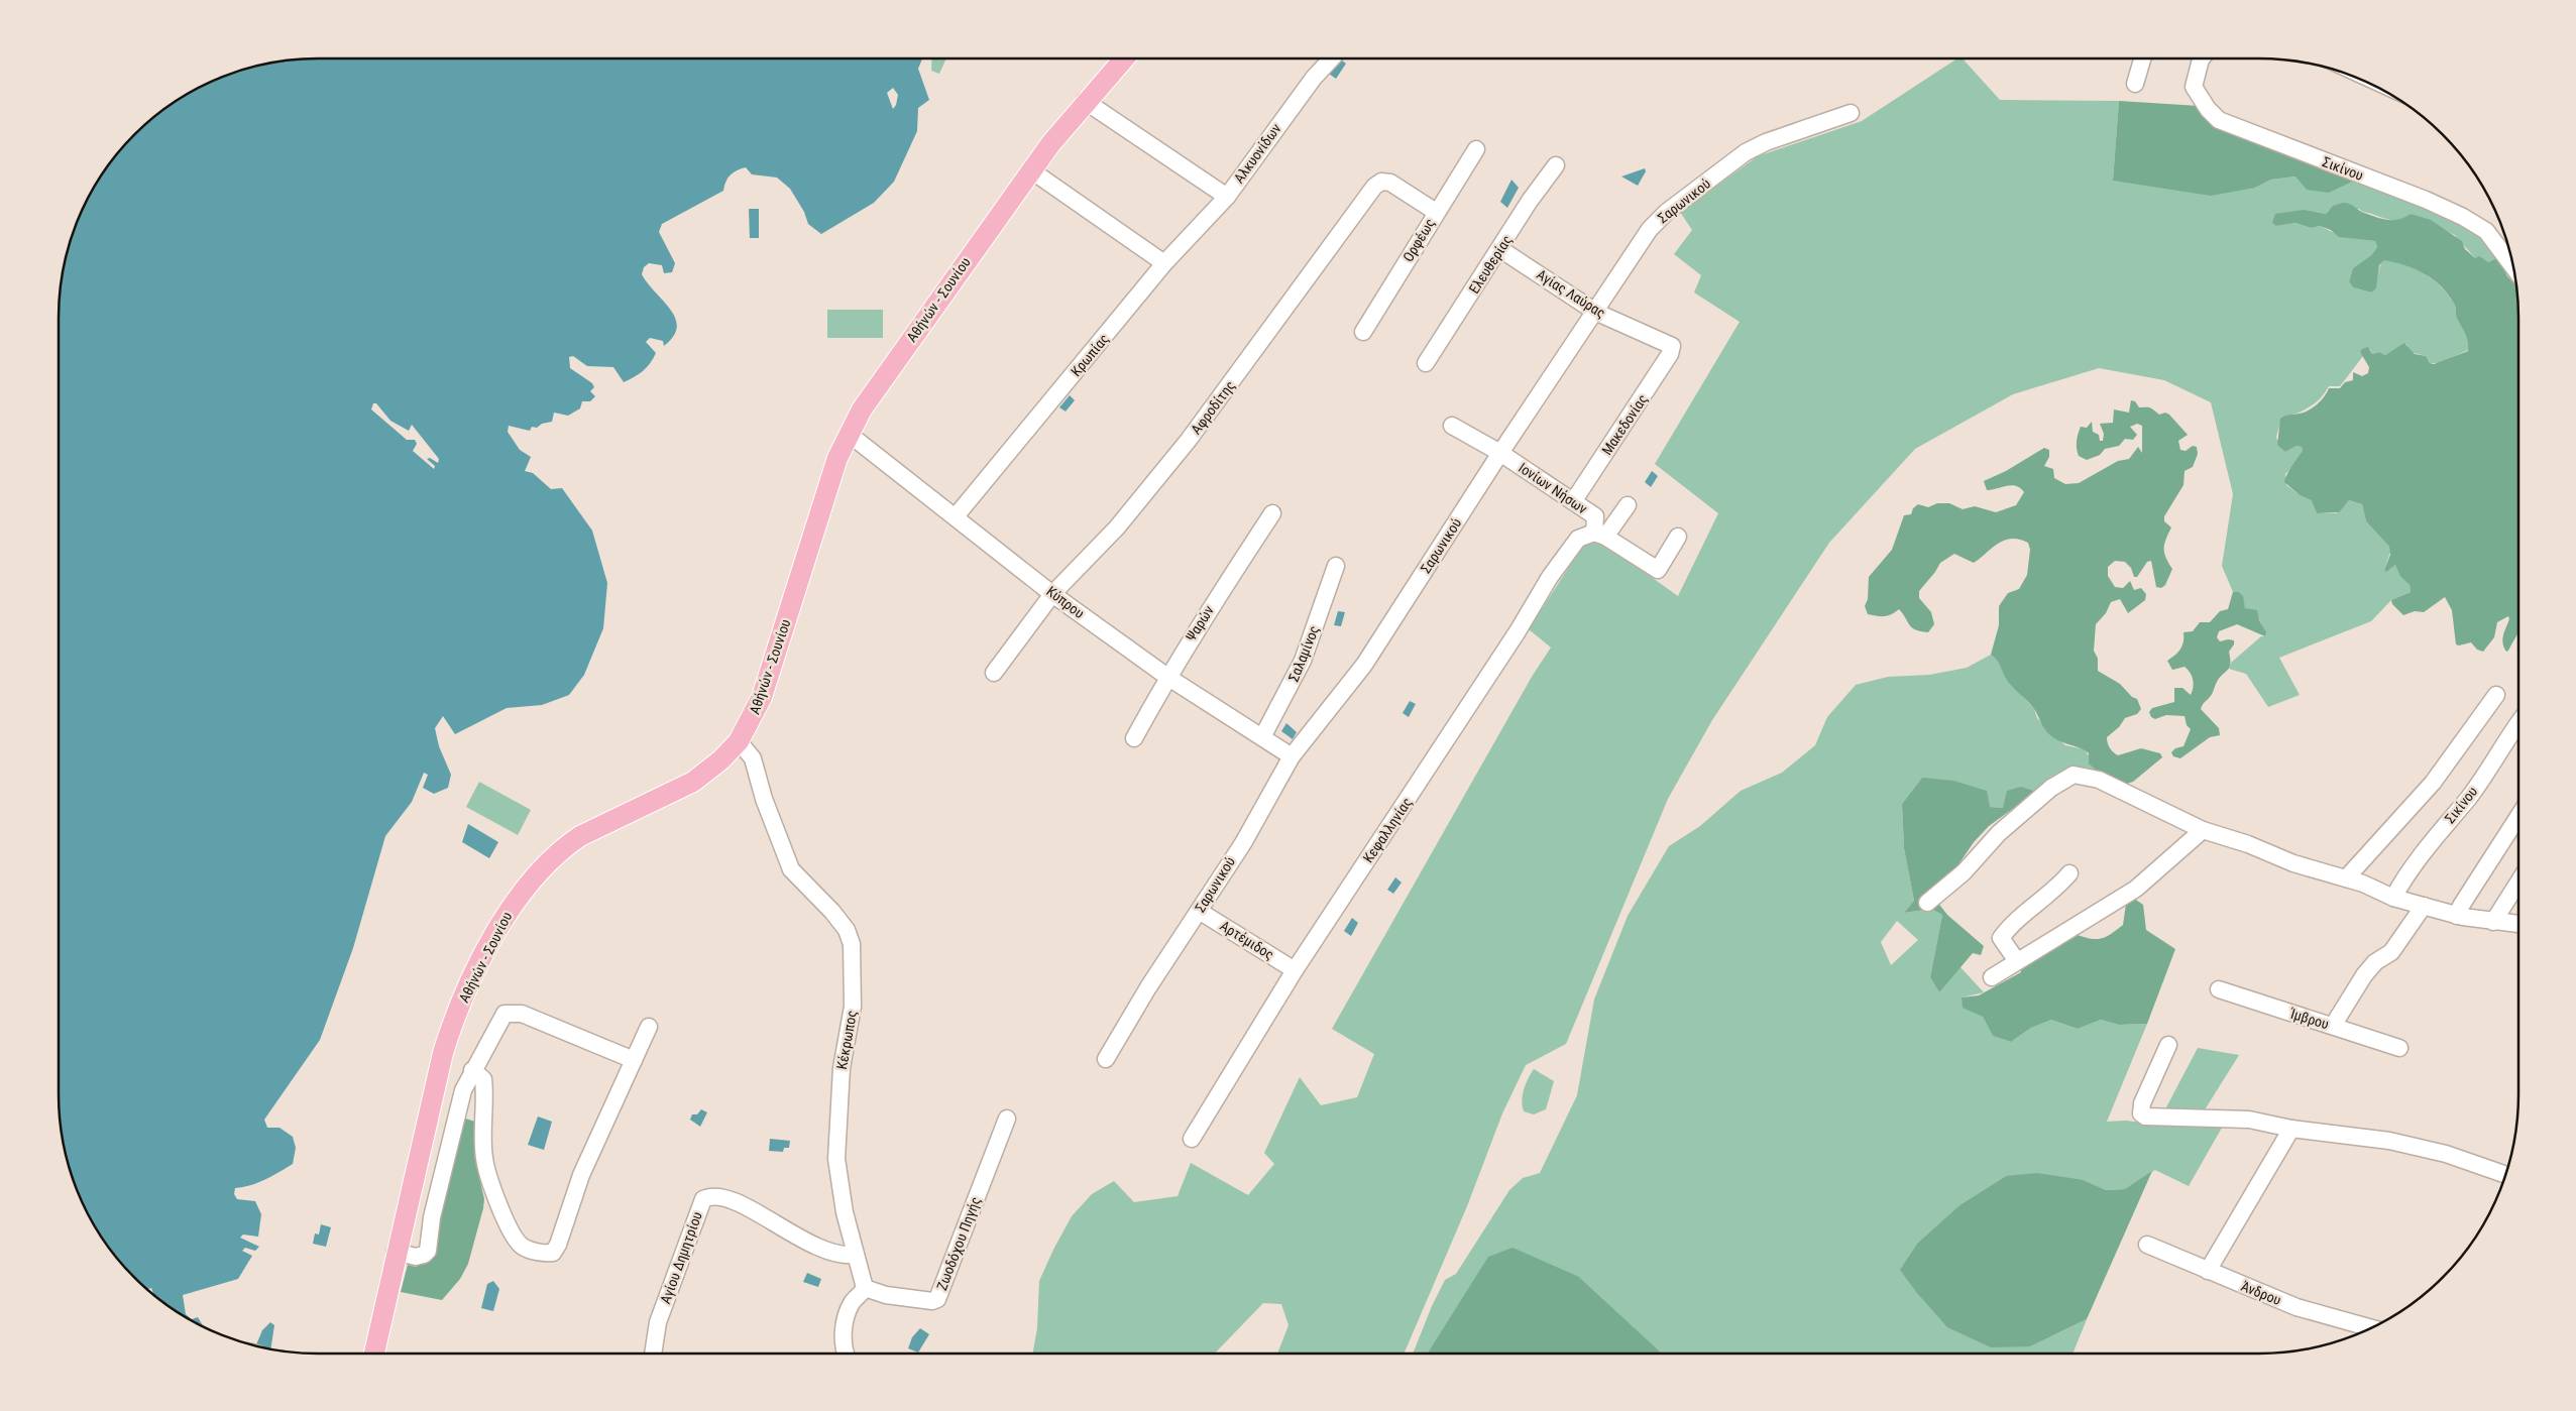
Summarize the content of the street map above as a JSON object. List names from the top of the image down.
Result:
{
  "streets": {
    "main road": ["Αθήνών - Σουνίου"],
    "street": [
      "Αλκυονίδων",
      "Σικίνου",
      "Σαρωνικού",
      "Ορφέως",
      "Ελευθερίας",
      "Αγίας Λαύρας",
      "Κρωπίας",
      "Αφροδίτης",
      "Μακεδονίας",
      "Ιονίων Νήσων",
      "Κύπρου",
      "Ψαρών",
      "Σαλαμίνος",
      "Κεφαλληνίας",
      "Αρτέμιδος",
      "Ίμβρου",
      "Κέκρωπος",
      "Ζωοδόχου Πηγής",
      "Αγίου Δημητρίου",
      "Άνδρου"
    ]
  },
  "crossings": [
    ["Αλκυονίδων", "Αθήνών - Σουνίου"],
    ["Αλκυονίδων", "Κρωπίας"],
    ["Σαρωνικού", "Αγίας Λαύρας"],
    ["Σαρωνικού", "Ιονίων Νήσων"],
    ["Σαρωνικού", "Κύπρου"],
    ["Σαρωνικού", "Αρτέμιδος"],
    ["Ορφέως", "Αφροδίτης"],
    ["Ελευθερίας", "Αγίας Λαύρας"],
    ["Αγίας Λαύρας", "Μακεδονίας"],
    ["Αθήνών - Σουνίου", "Κύπρου"],
    ["Αθήνών - Σουνίου", "Κέκρωπος"],
    ["Κρωπίας", "Κύπρου"],
    ["Αφροδίτης", "Κύπρου"],
    ["Μακεδονίας", "Ιονίων Νήσων"],
    ["Ιονίων Νήσων", "Κεφαλληνίας"],
    ["Κύπρου", "Ψαρών"],
    ["Κύπρου", "Σαλαμίνος"],
    ["Κεφαλληνίας", "Αρτέμιδος"],
    ["Κέκρωπος", "Ζωοδόχου Πηγής"],
    ["Κέκρωπος", "Αγίου Δημητρίου"]
  ]
}
